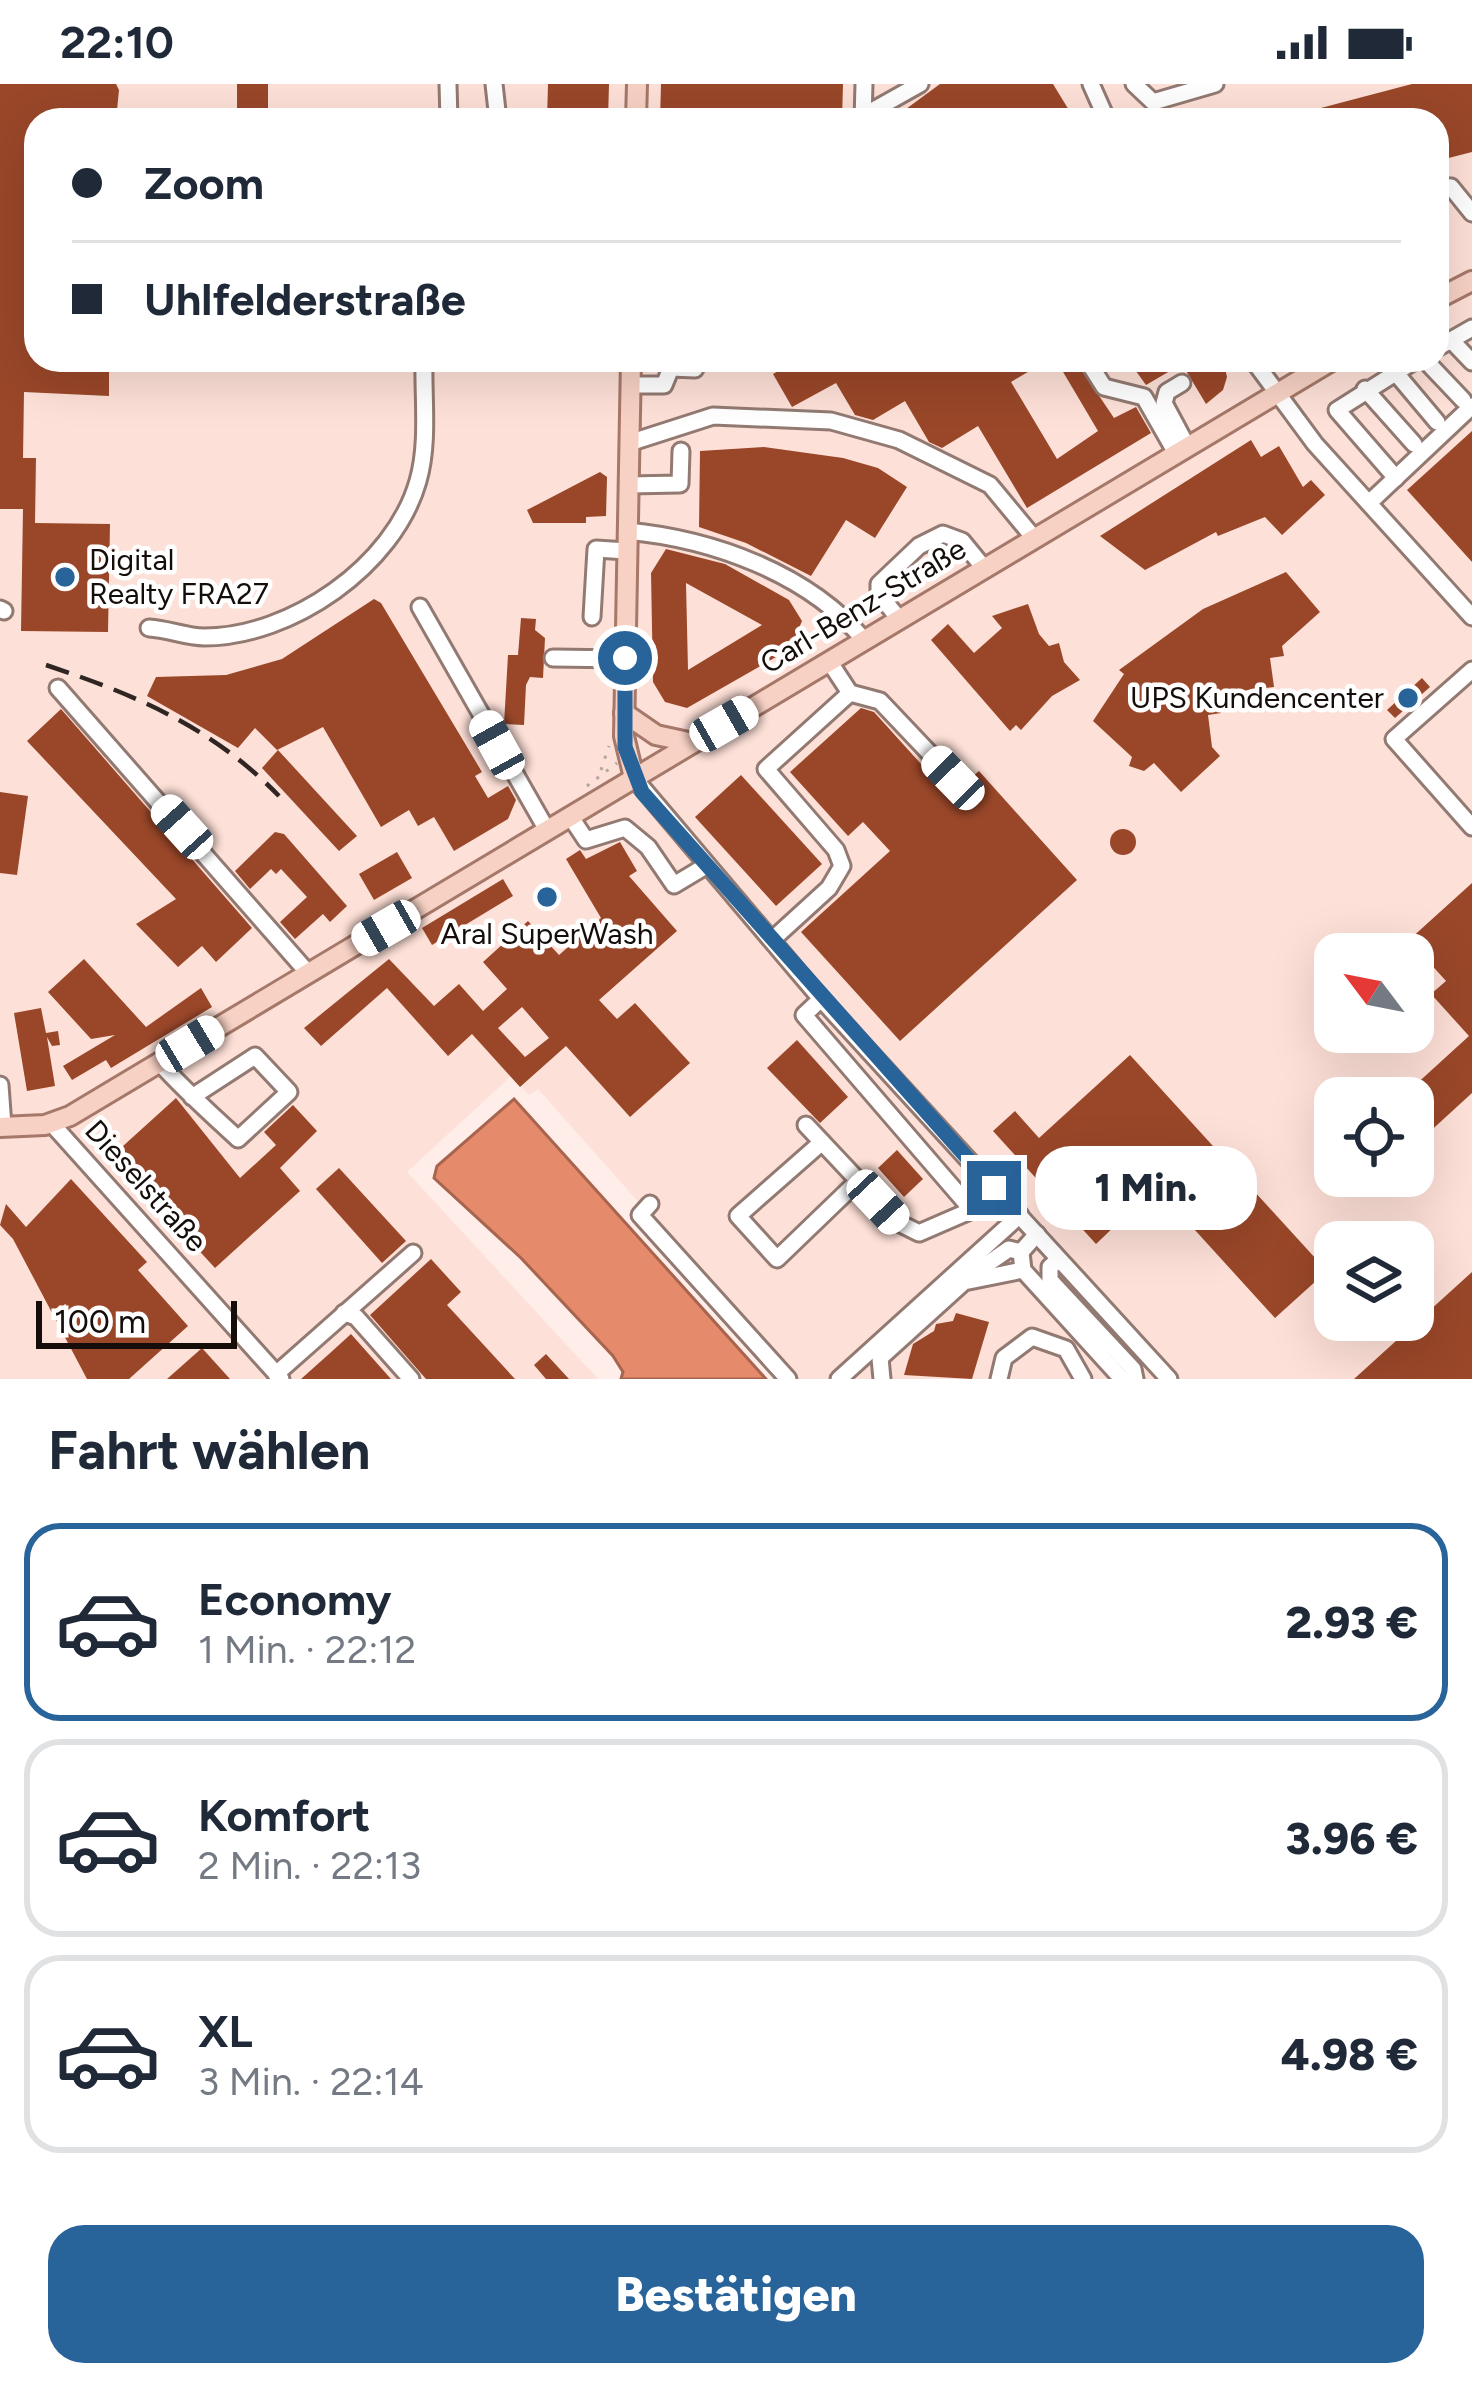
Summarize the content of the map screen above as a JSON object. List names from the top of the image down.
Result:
{
  "streets": {
    "main road": ["Carl-Benz-Straße", "Dieselstraße"]
  },
  "crossings": [
    ["Carl-Benz-Straße", "Dieselstraße"]
  ],
  "places": ["Digital Realty FRA27", "UPS Kundencenter", "Aral SuperWash"],
  "scale_bar": "100 m",
  "north": "top left",
  "page": {
    "status": "22:10",
    "banner": ["Zoom", "Uhlfelderstraße"],
    "bubble": "1 Min.",
    "scale": "100 m",
    "heading": "Fahrt wählen",
    "list": [
      {
        "name": "Economy",
        "note": "1 Min. · 22:12",
        "value": "2.93 €"
      },
      {
        "name": "Komfort",
        "note": "2 Min. · 22:13",
        "value": "3.96 €"
      },
      {
        "name": "XL",
        "note": "3 Min. · 22:14",
        "value": "4.98 €"
      }
    ],
    "buttons": "Bestätigen"
  }
}
